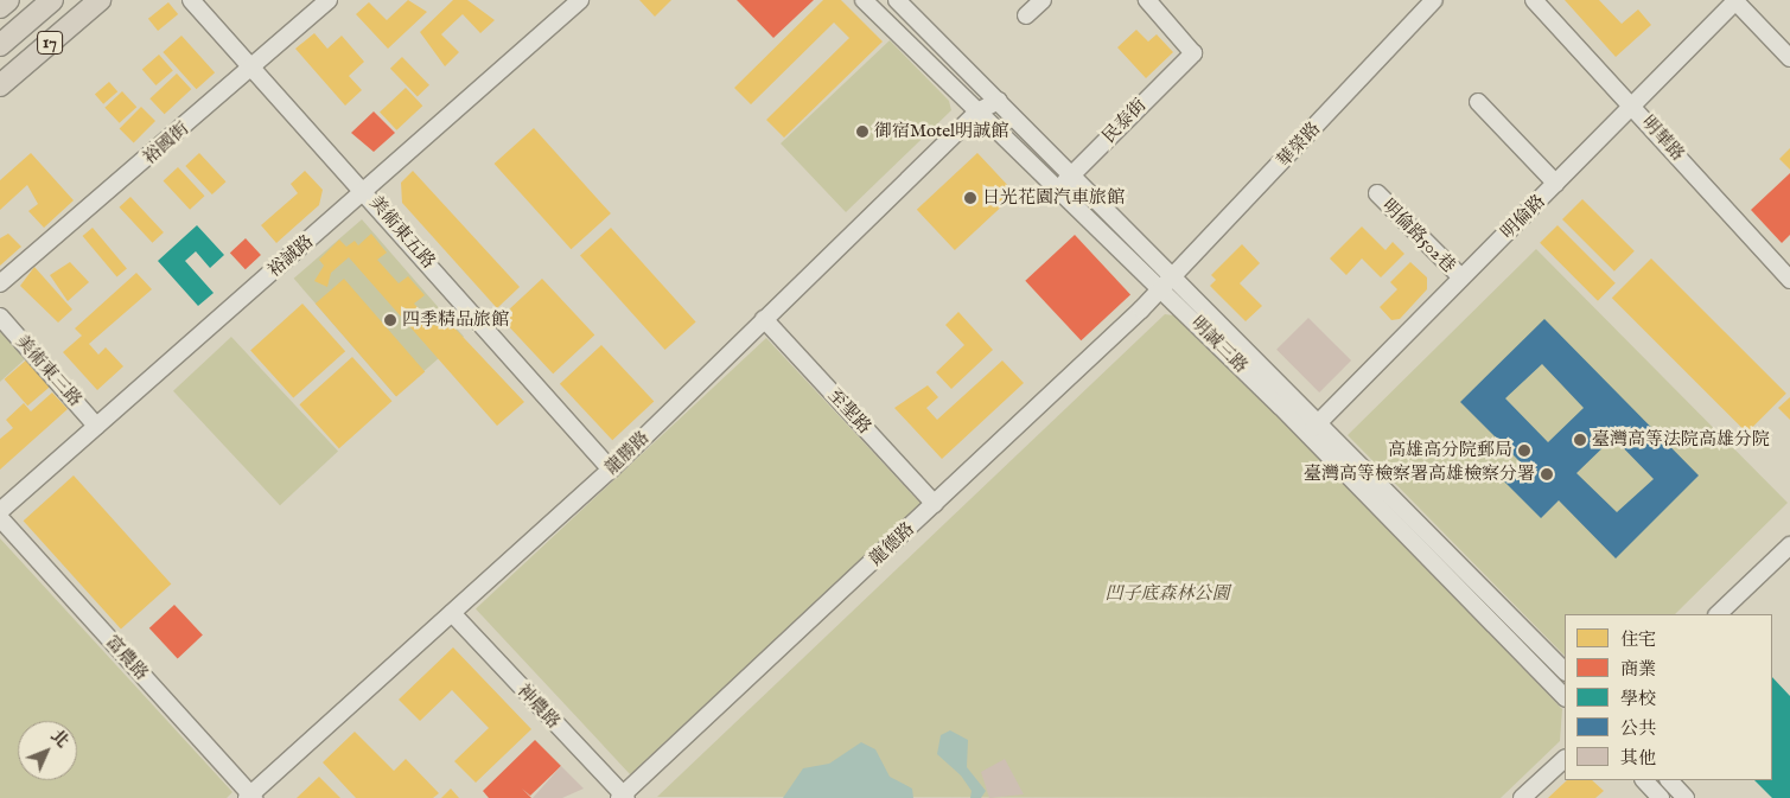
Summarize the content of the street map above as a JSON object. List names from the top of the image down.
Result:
{
  "streets": {
    "main road": ["17"],
    "street": [
      "民泰街",
      "明華路",
      "裕國街",
      "華榮路",
      "明倫路",
      "美術東五路",
      "明倫路502巷",
      "裕誠路",
      "明誠三路",
      "美術東三路",
      "至聖路",
      "龍勝路",
      "龍德路",
      "富農路",
      "神農路"
    ]
  },
  "crossings": [
    ["民泰街", "明誠三路"],
    ["明華路", "明倫路"],
    ["裕國街", "美術東五路"],
    ["華榮路", "明誠三路"],
    ["華榮路", "龍德路"],
    ["明倫路", "明倫路502巷"],
    ["明倫路", "明誠三路"],
    ["美術東五路", "裕誠路"],
    ["美術東五路", "龍勝路"],
    ["裕誠路", "美術東三路"],
    ["明誠三路", "龍勝路"],
    ["明誠三路", "龍德路"],
    ["至聖路", "龍勝路"],
    ["至聖路", "龍德路"],
    ["龍勝路", "富農路"],
    ["龍勝路", "神農路"],
    ["龍德路", "神農路"]
  ],
  "parks": ["凹子底森林公園"],
  "places": [
    "御宿Motel明誠館",
    "日光花園汽車旅館",
    "四季精品旅館",
    "臺灣高等法院高雄分院",
    "高雄高分院郵局",
    "臺灣高等檢察署高雄檢察分署"
  ],
  "legend": [
    "住宅",
    "商業",
    "學校",
    "公共",
    "其他"
  ],
  "north": "top right"
}
